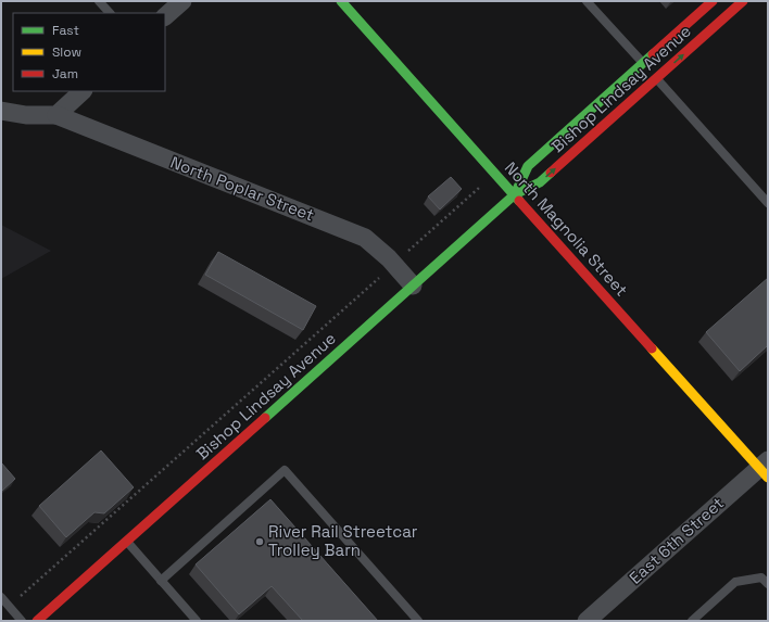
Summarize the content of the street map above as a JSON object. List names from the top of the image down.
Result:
{
  "streets": {
    "main road": ["Bishop Lindsay Avenue", "North Magnolia Street"],
    "street": ["North Poplar Street", "East 6th Street"]
  },
  "crossings": [
    ["Bishop Lindsay Avenue", "North Poplar Street"],
    ["Bishop Lindsay Avenue", "North Magnolia Street"],
    ["North Magnolia Street", "East 6th Street"]
  ],
  "places": ["River Rail Streetcar Trolley Barn"],
  "legend": ["Fast", "Slow", "Jam"]
}
